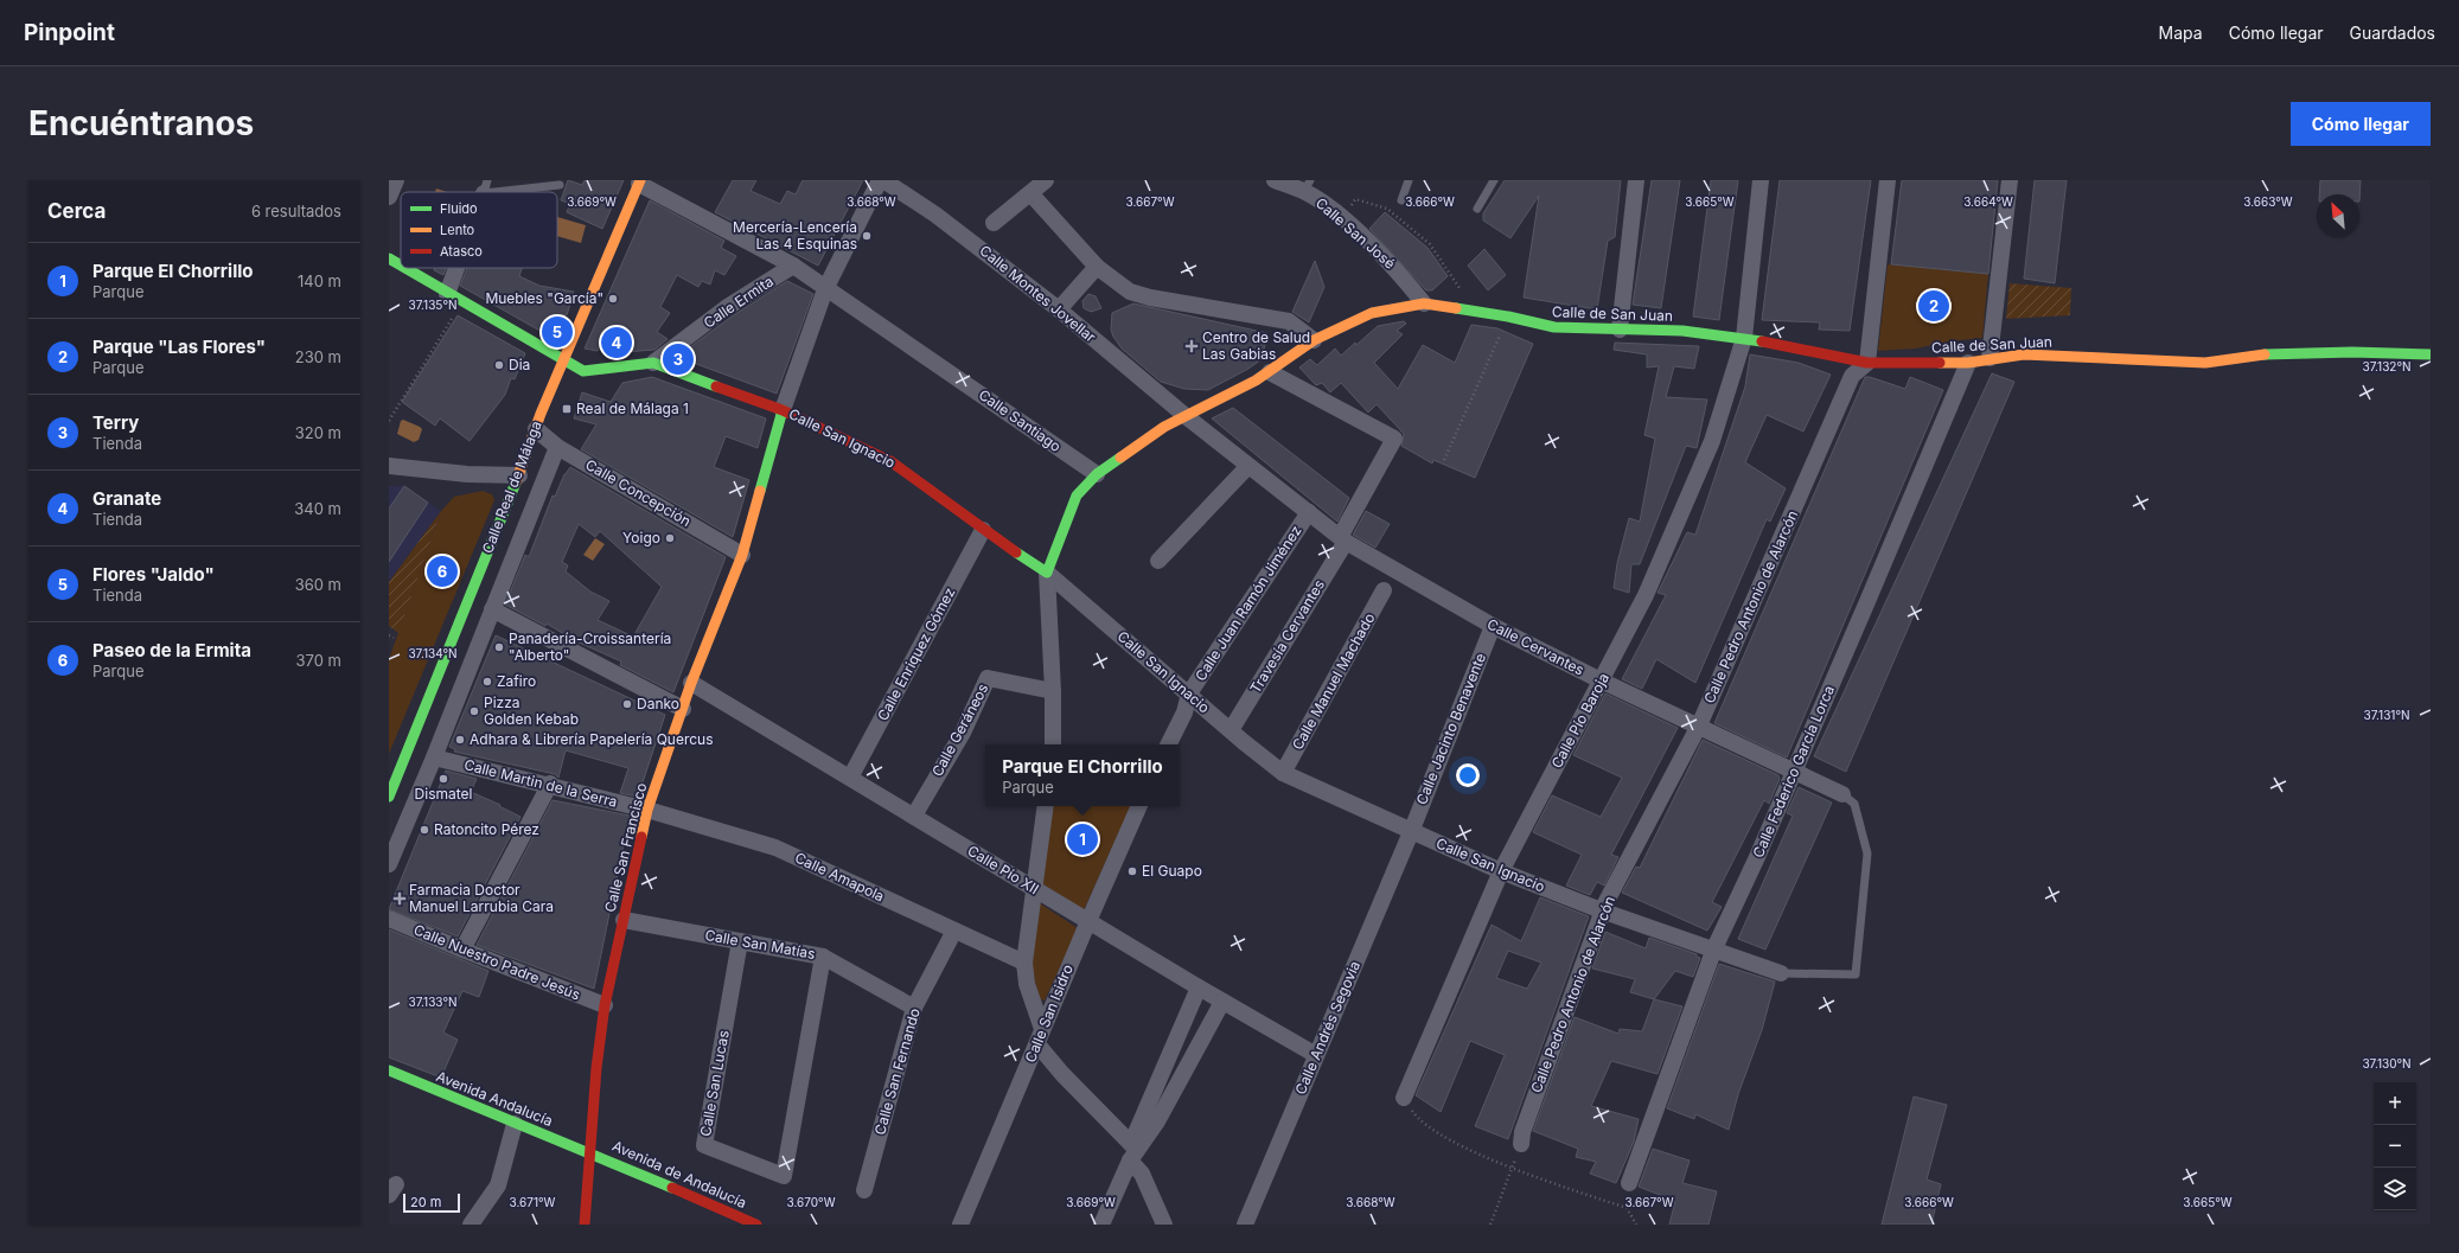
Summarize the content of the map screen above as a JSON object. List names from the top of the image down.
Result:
{
  "streets": {
    "street": [
      "Calle San José",
      "Calle Montes Jovellar",
      "Calle Ermita",
      "Calle de San Juan",
      "Calle Santiago",
      "Calle San Ignacio",
      "Calle Real de Málaga",
      "Calle Concepción",
      "Calle Juan Ramón Jiménez",
      "Calle Pedro Antonio de Alarcón",
      "Travesía Cervantes",
      "Calle Cervantes",
      "Calle Enriquez Gómez",
      "Calle Manuel Machado",
      "Calle Pío Baroja",
      "Calle Jacinto Benavente",
      "Calle Geráneos",
      "Calle Federico García Lorca",
      "Calle Martin de la Serra",
      "Calle San Francisco",
      "Calle Pío XII",
      "Calle Amapola",
      "Calle San Matías",
      "Calle Nuestro Padre Jesús",
      "Calle San Isidro",
      "Calle Andrés Segovia",
      "Calle San Fernando",
      "Calle San Lucas",
      "Avenida Andalucía",
      "Avenida de Andalucía"
    ]
  },
  "crossings": [
    ["Calle San José", "Calle de San Juan"],
    ["Calle Montes Jovellar", "Calle de San Juan"],
    ["Calle Montes Jovellar", "Calle Cervantes"],
    ["Calle Ermita", "Calle San Ignacio"],
    ["Calle de San Juan", "Calle Santiago"],
    ["Calle de San Juan", "Calle San Ignacio"],
    ["Calle de San Juan", "Calle Pedro Antonio de Alarcón"],
    ["Calle de San Juan", "Travesía Cervantes"],
    ["Calle de San Juan", "Calle Cervantes"],
    ["Calle de San Juan", "Calle Pío Baroja"],
    ["Calle de San Juan", "Calle Federico García Lorca"],
    ["Calle San Ignacio", "Calle Real de Málaga"],
    ["Calle San Ignacio", "Calle Juan Ramón Jiménez"],
    ["Calle San Ignacio", "Calle Pedro Antonio de Alarcón"],
    ["Calle San Ignacio", "Travesía Cervantes"],
    ["Calle San Ignacio", "Calle Enriquez Gómez"],
    ["Calle San Ignacio", "Calle Manuel Machado"],
    ["Calle San Ignacio", "Calle Pío Baroja"],
    ["Calle San Ignacio", "Calle Jacinto Benavente"],
    ["Calle San Ignacio", "Calle Federico García Lorca"],
    ["Calle San Ignacio", "Calle San Francisco"],
    ["Calle San Ignacio", "Calle Andrés Segovia"],
    ["Calle Real de Málaga", "Calle Concepción"],
    ["Calle Real de Málaga", "Calle Martin de la Serra"],
    ["Calle Concepción", "Calle San Francisco"],
    ["Calle Juan Ramón Jiménez", "Calle Cervantes"],
    ["Calle Pedro Antonio de Alarcón", "Calle Cervantes"],
    ["Travesía Cervantes", "Calle Cervantes"],
    ["Calle Cervantes", "Calle Pío Baroja"],
    ["Calle Cervantes", "Calle Jacinto Benavente"],
    ["Calle Cervantes", "Calle Federico García Lorca"],
    ["Calle Enriquez Gómez", "Calle Pío XII"],
    ["Calle Jacinto Benavente", "Calle Andrés Segovia"],
    ["Calle Geráneos", "Calle Pío XII"],
    ["Calle Martin de la Serra", "Calle San Francisco"],
    ["Calle Martin de la Serra", "Calle Amapola"],
    ["Calle San Francisco", "Calle Pío XII"],
    ["Calle San Francisco", "Calle Amapola"],
    ["Calle San Francisco", "Calle San Matías"],
    ["Calle San Francisco", "Calle Nuestro Padre Jesús"],
    ["Calle San Francisco", "Avenida Andalucía"],
    ["Calle San Francisco", "Avenida de Andalucía"],
    ["Calle Pío XII", "Calle San Isidro"],
    ["Calle Pío XII", "Calle Andrés Segovia"],
    ["Calle Amapola", "Calle San Fernando"],
    ["Calle San Matías", "Calle San Fernando"],
    ["Calle San Matías", "Calle San Lucas"],
    ["Avenida Andalucía", "Avenida de Andalucía"]
  ],
  "places": {
    "other": [
      "Mercería-Lencería Las 4 Esquinas",
      "Muebles \"García\"",
      "Dia",
      "Yoigo",
      "Panadería-Croissantería \"Alberto\"",
      "Zafiro",
      "Danko",
      "Pizza Golden Kebab",
      "Adhara & Librería Papelería Quercus",
      "Dismatel",
      "Ratoncito Pérez",
      "El Guapo"
    ],
    "health": ["Centro de Salud Las Gabias", "Farmacia Doctor Manuel Larrubia Cara"],
    "transit": ["Real de Málaga 1"]
  },
  "legend": ["Fluido", "Lento", "Atasco"],
  "scale_bar": "20 m",
  "north": "top left",
  "page": {
    "header": "Pinpoint",
    "nav": ["Mapa", "Cómo llegar", "Guardados"],
    "buttons": "Cómo llegar",
    "title": "Encuéntranos",
    "heading": ["Cerca", "6 resultados"],
    "list": [
      {
        "mark": "1",
        "name": "Parque El Chorrillo",
        "note": "Parque",
        "value": "140 m"
      },
      {
        "mark": "2",
        "name": "Parque \"Las Flores\"",
        "note": "Parque",
        "value": "230 m"
      },
      {
        "mark": "3",
        "name": "Terry",
        "note": "Tienda",
        "value": "320 m"
      },
      {
        "mark": "4",
        "name": "Granate",
        "note": "Tienda",
        "value": "340 m"
      },
      {
        "mark": "5",
        "name": "Flores \"Jaldo\"",
        "note": "Tienda",
        "value": "360 m"
      },
      {
        "mark": "6",
        "name": "Paseo de la Ermita",
        "note": "Parque",
        "value": "370 m"
      }
    ],
    "pins": [
      "2",
      "5",
      "4",
      "3",
      "6",
      "1"
    ],
    "popup": ["Parque El Chorrillo", "Parque"],
    "map_buttons": ["+", "−"],
    "scale": "20 m"
  },
  "coordinates": [
    "3.669°W",
    "3.668°W",
    "3.667°W",
    "3.666°W",
    "3.665°W",
    "3.664°W",
    "3.663°W",
    "37.135°N",
    "37.132°N",
    "37.134°N",
    "37.131°N",
    "37.133°N",
    "37.130°N",
    "3.671°W",
    "3.670°W"
  ]
}
